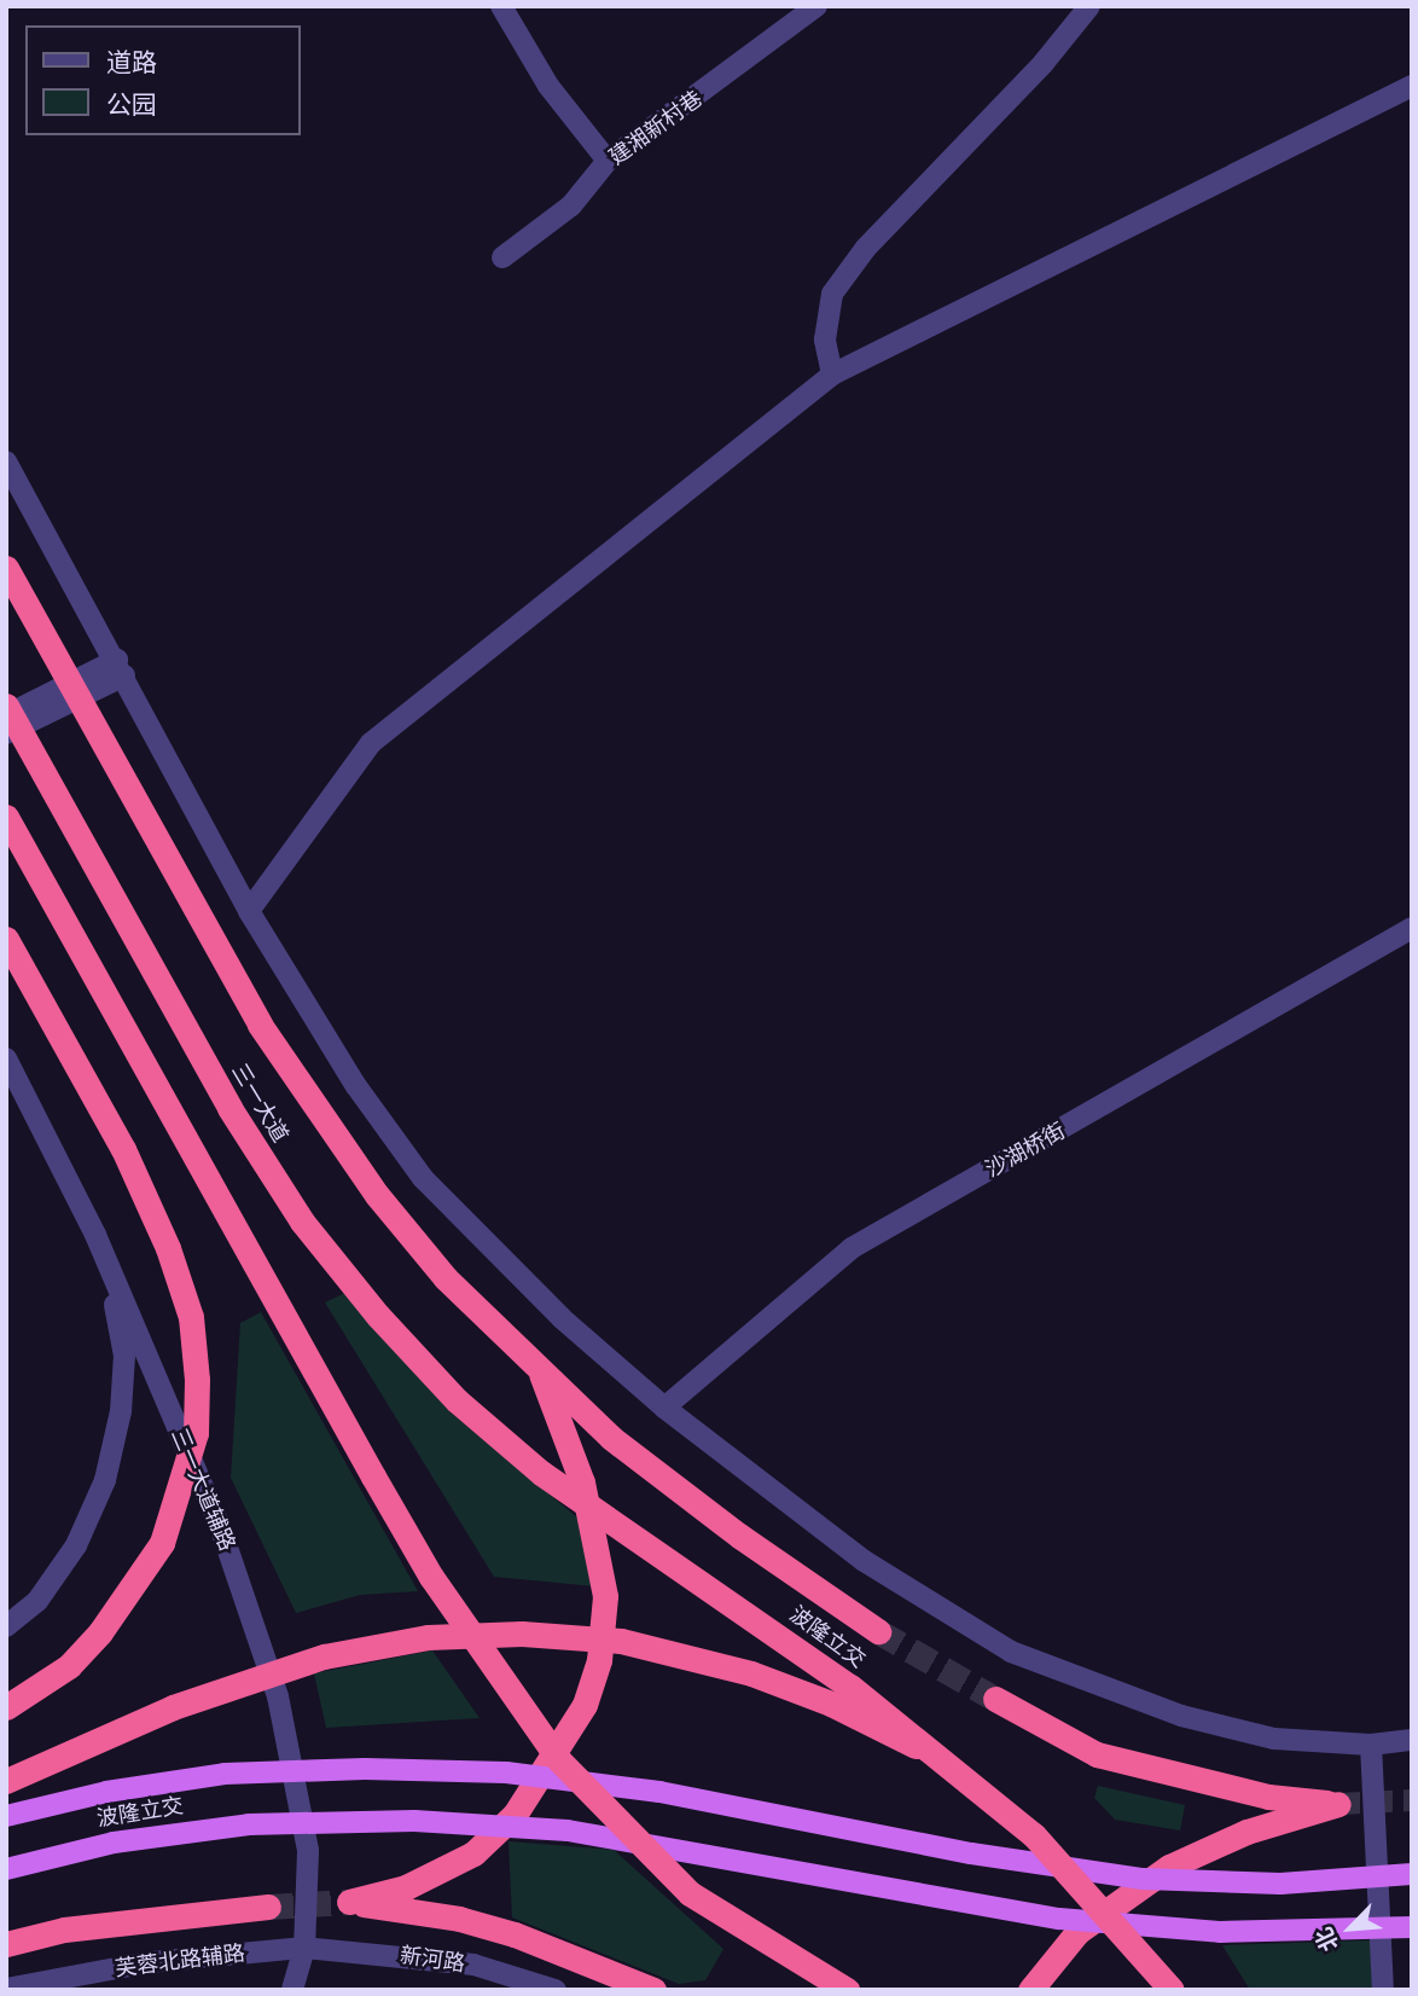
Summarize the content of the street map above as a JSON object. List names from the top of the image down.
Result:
{
  "streets": {
    "highway": ["三一大道", "波隆立交"],
    "street": [
      "建湘新村巷",
      "沙湖桥街",
      "三一大道辅路",
      "新河路",
      "芙蓉北路辅路"
    ]
  },
  "crossings": [
    ["三一大道", "波隆立交"],
    ["三一大道辅路", "新河路"],
    ["三一大道辅路", "芙蓉北路辅路"],
    ["新河路", "芙蓉北路辅路"]
  ],
  "legend": ["道路", "公园"],
  "north": "bottom left"
}
